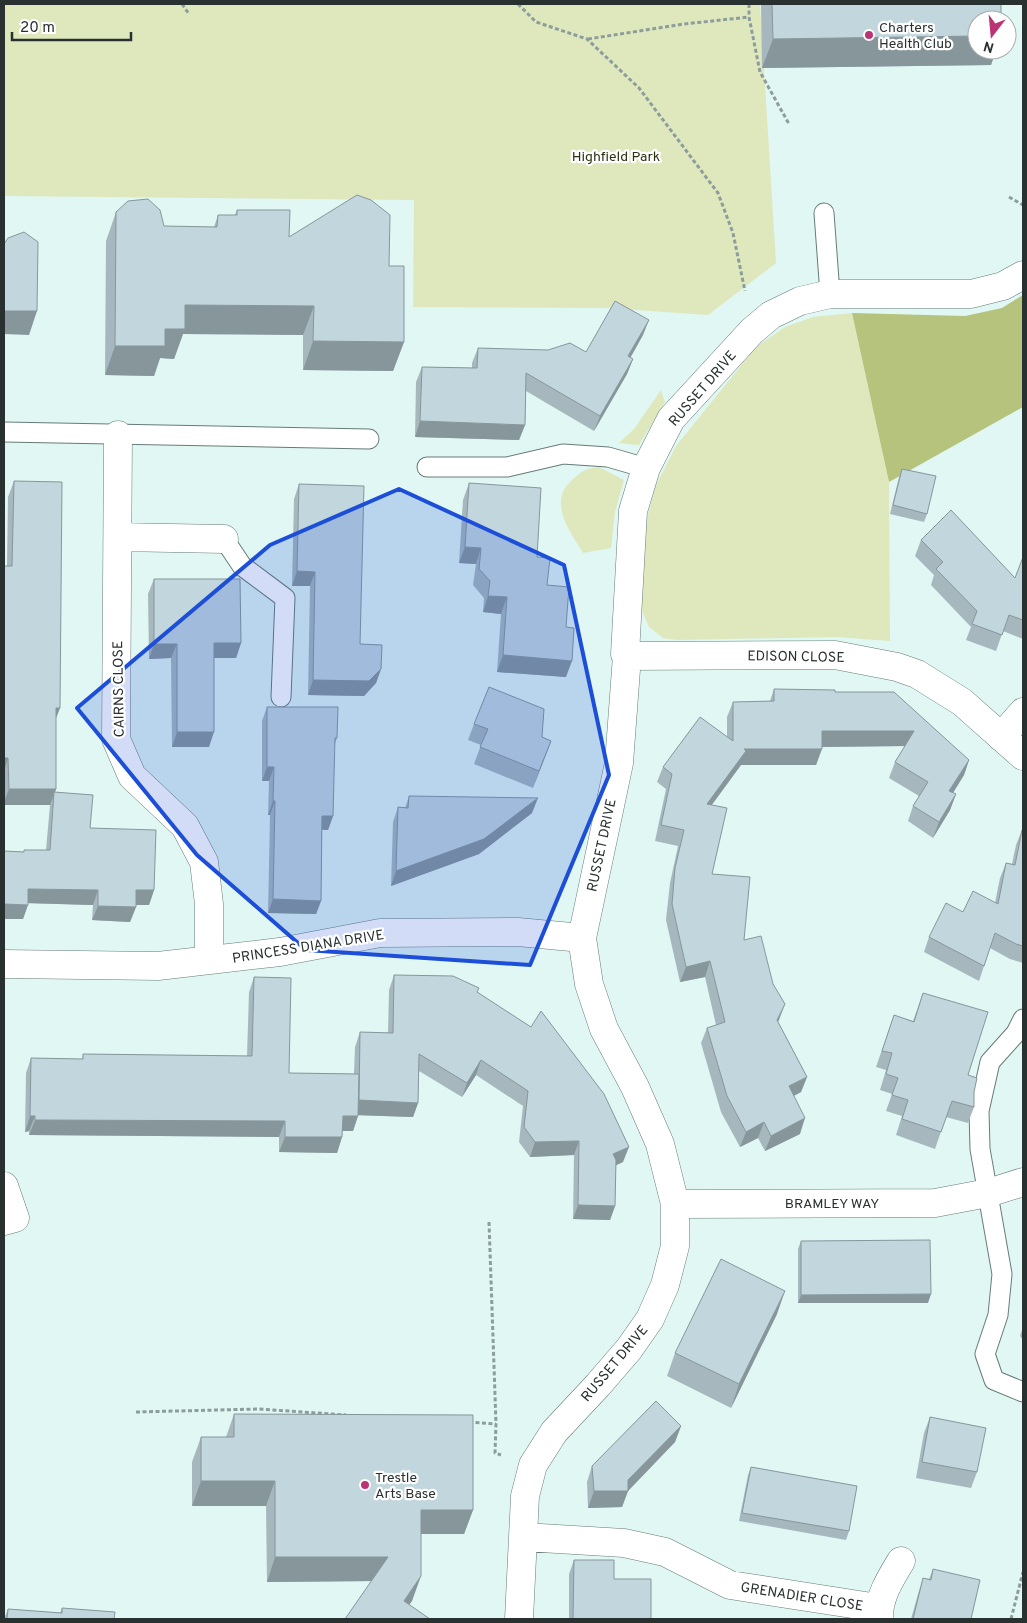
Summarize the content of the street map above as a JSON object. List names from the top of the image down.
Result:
{
  "streets": {
    "street": [
      "RUSSET DRIVE",
      "EDISON CLOSE",
      "CAIRNS CLOSE",
      "PRINCESS DIANA DRIVE",
      "BRAMLEY WAY",
      "GRENADIER CLOSE"
    ]
  },
  "crossings": [
    ["RUSSET DRIVE", "EDISON CLOSE"],
    ["RUSSET DRIVE", "PRINCESS DIANA DRIVE"],
    ["RUSSET DRIVE", "BRAMLEY WAY"],
    ["RUSSET DRIVE", "GRENADIER CLOSE"],
    ["CAIRNS CLOSE", "PRINCESS DIANA DRIVE"]
  ],
  "parks": ["Highfield Park"],
  "places": ["Charters Health Club", "Trestle Arts Base"],
  "scale_bar": "20 m",
  "north": "bottom"
}
